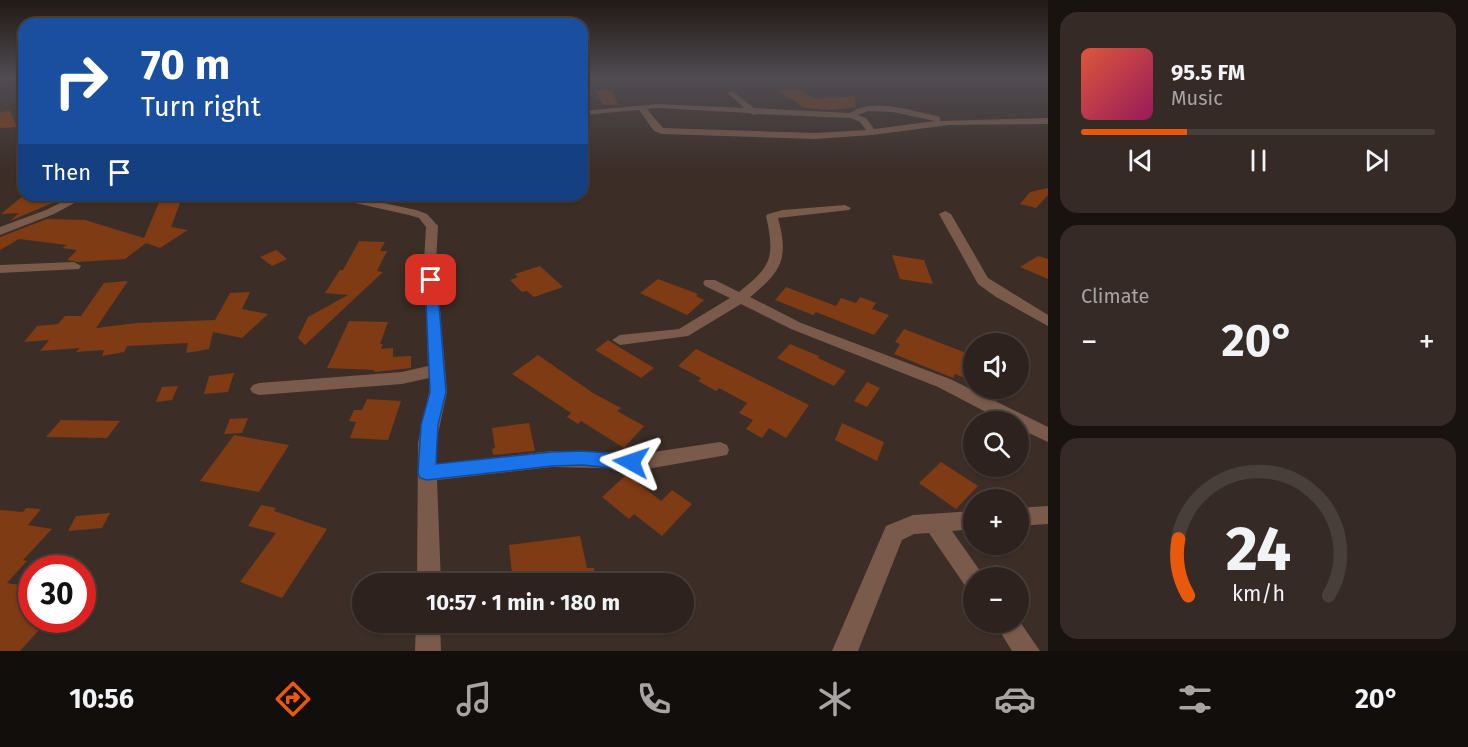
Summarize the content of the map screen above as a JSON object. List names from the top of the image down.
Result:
{
  "page": {
    "turn": ["70 m", "Turn right"],
    "song": ["95.5 FM", "Music"],
    "then": "Then",
    "tile": "Climate",
    "heat": ["−", "20°", "+"],
    "map_buttons": ["+", "−"],
    "limit": "30",
    "trip": "10:57 · 1 min · 180 m",
    "tabs": ["10:56", "20°"],
    "gauge": ["24", "km/h"]
  }
}
